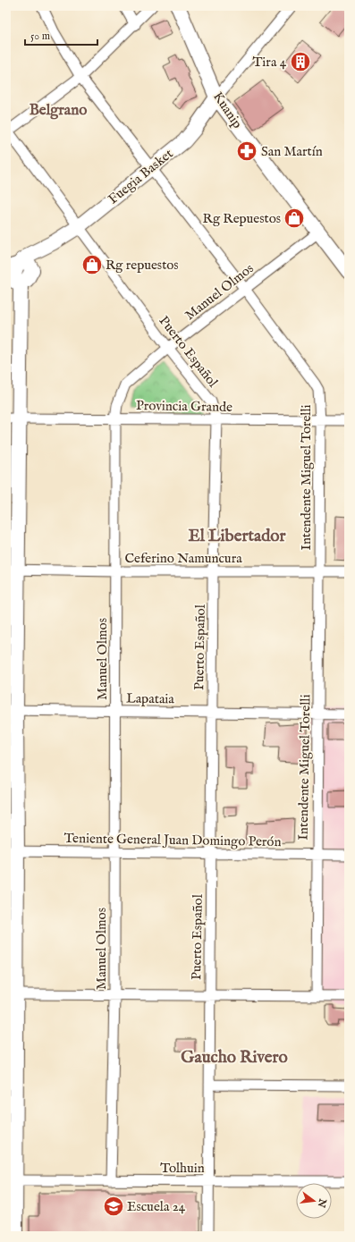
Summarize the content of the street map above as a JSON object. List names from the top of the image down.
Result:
{
  "streets": {
    "main road": ["Kuanip", "Fuegia Basket"],
    "street": [
      "Manuel Olmos",
      "Puerto Español",
      "Provincia Grande",
      "Intendente Miguel Torelli",
      "Ceferino Namuncura",
      "Lapataia",
      "Teniente General Juan Domingo Perón",
      "Tolhuin"
    ]
  },
  "crossings": [
    ["Kuanip", "Fuegia Basket"],
    ["Kuanip", "Manuel Olmos"],
    ["Fuegia Basket", "Puerto Español"],
    ["Fuegia Basket", "Intendente Miguel Torelli"],
    ["Manuel Olmos", "Puerto Español"],
    ["Manuel Olmos", "Provincia Grande"],
    ["Manuel Olmos", "Intendente Miguel Torelli"],
    ["Manuel Olmos", "Ceferino Namuncura"],
    ["Manuel Olmos", "Lapataia"],
    ["Manuel Olmos", "Teniente General Juan Domingo Perón"],
    ["Manuel Olmos", "Tolhuin"],
    ["Puerto Español", "Provincia Grande"],
    ["Puerto Español", "Ceferino Namuncura"],
    ["Puerto Español", "Lapataia"],
    ["Puerto Español", "Teniente General Juan Domingo Perón"],
    ["Puerto Español", "Tolhuin"],
    ["Provincia Grande", "Intendente Miguel Torelli"],
    ["Intendente Miguel Torelli", "Ceferino Namuncura"],
    ["Intendente Miguel Torelli", "Lapataia"],
    ["Intendente Miguel Torelli", "Teniente General Juan Domingo Perón"]
  ],
  "districts": ["Belgrano", "El Libertador", "Gaucho Rivero"],
  "places": {
    "building": ["Tira 4"],
    "pharmacy": ["San Martín"],
    "shop": ["Rg Repuestos", "Rg repuestos"],
    "school or university": ["Escuela 24"]
  },
  "scale_bar": "50 m",
  "north": "right"
}
